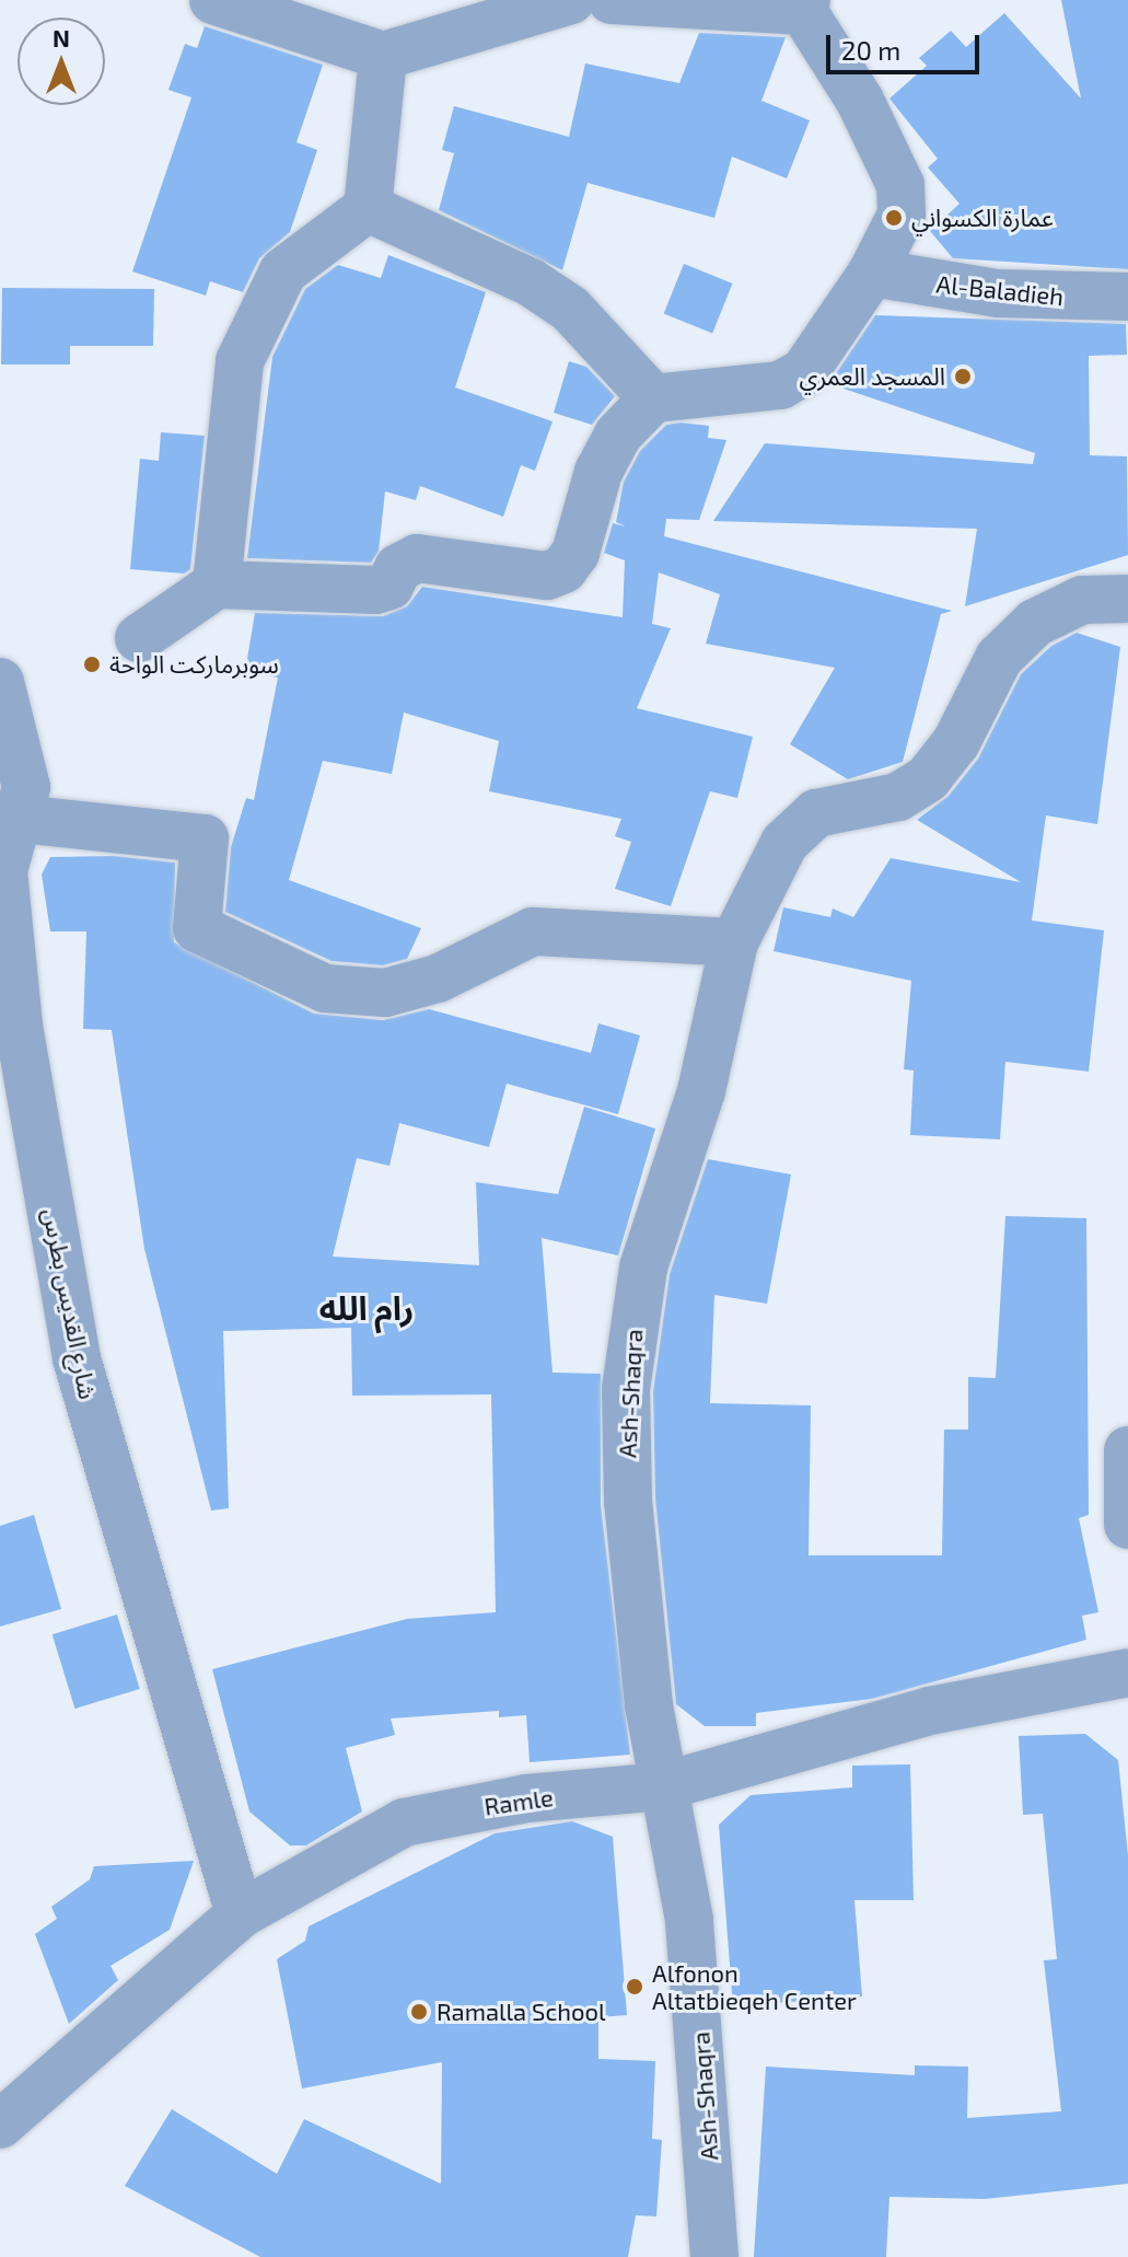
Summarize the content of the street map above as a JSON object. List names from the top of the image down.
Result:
{
  "streets": {
    "street": [
      "Al-Baladieh",
      "شارع القديس بطرس",
      "Ash-Shaqra",
      "Ramle"
    ]
  },
  "crossings": [
    ["شارع القديس بطرس", "Ramle"],
    ["Ash-Shaqra", "Ramle"]
  ],
  "districts": ["رام الله"],
  "places": [
    "عمارة الكسواني",
    "المسجد العمري",
    "سوبرماركت الواحة",
    "Alfonon Altatbieqeh Center",
    "Ramalla School"
  ],
  "scale_bar": "20 m",
  "north": "top"
}
